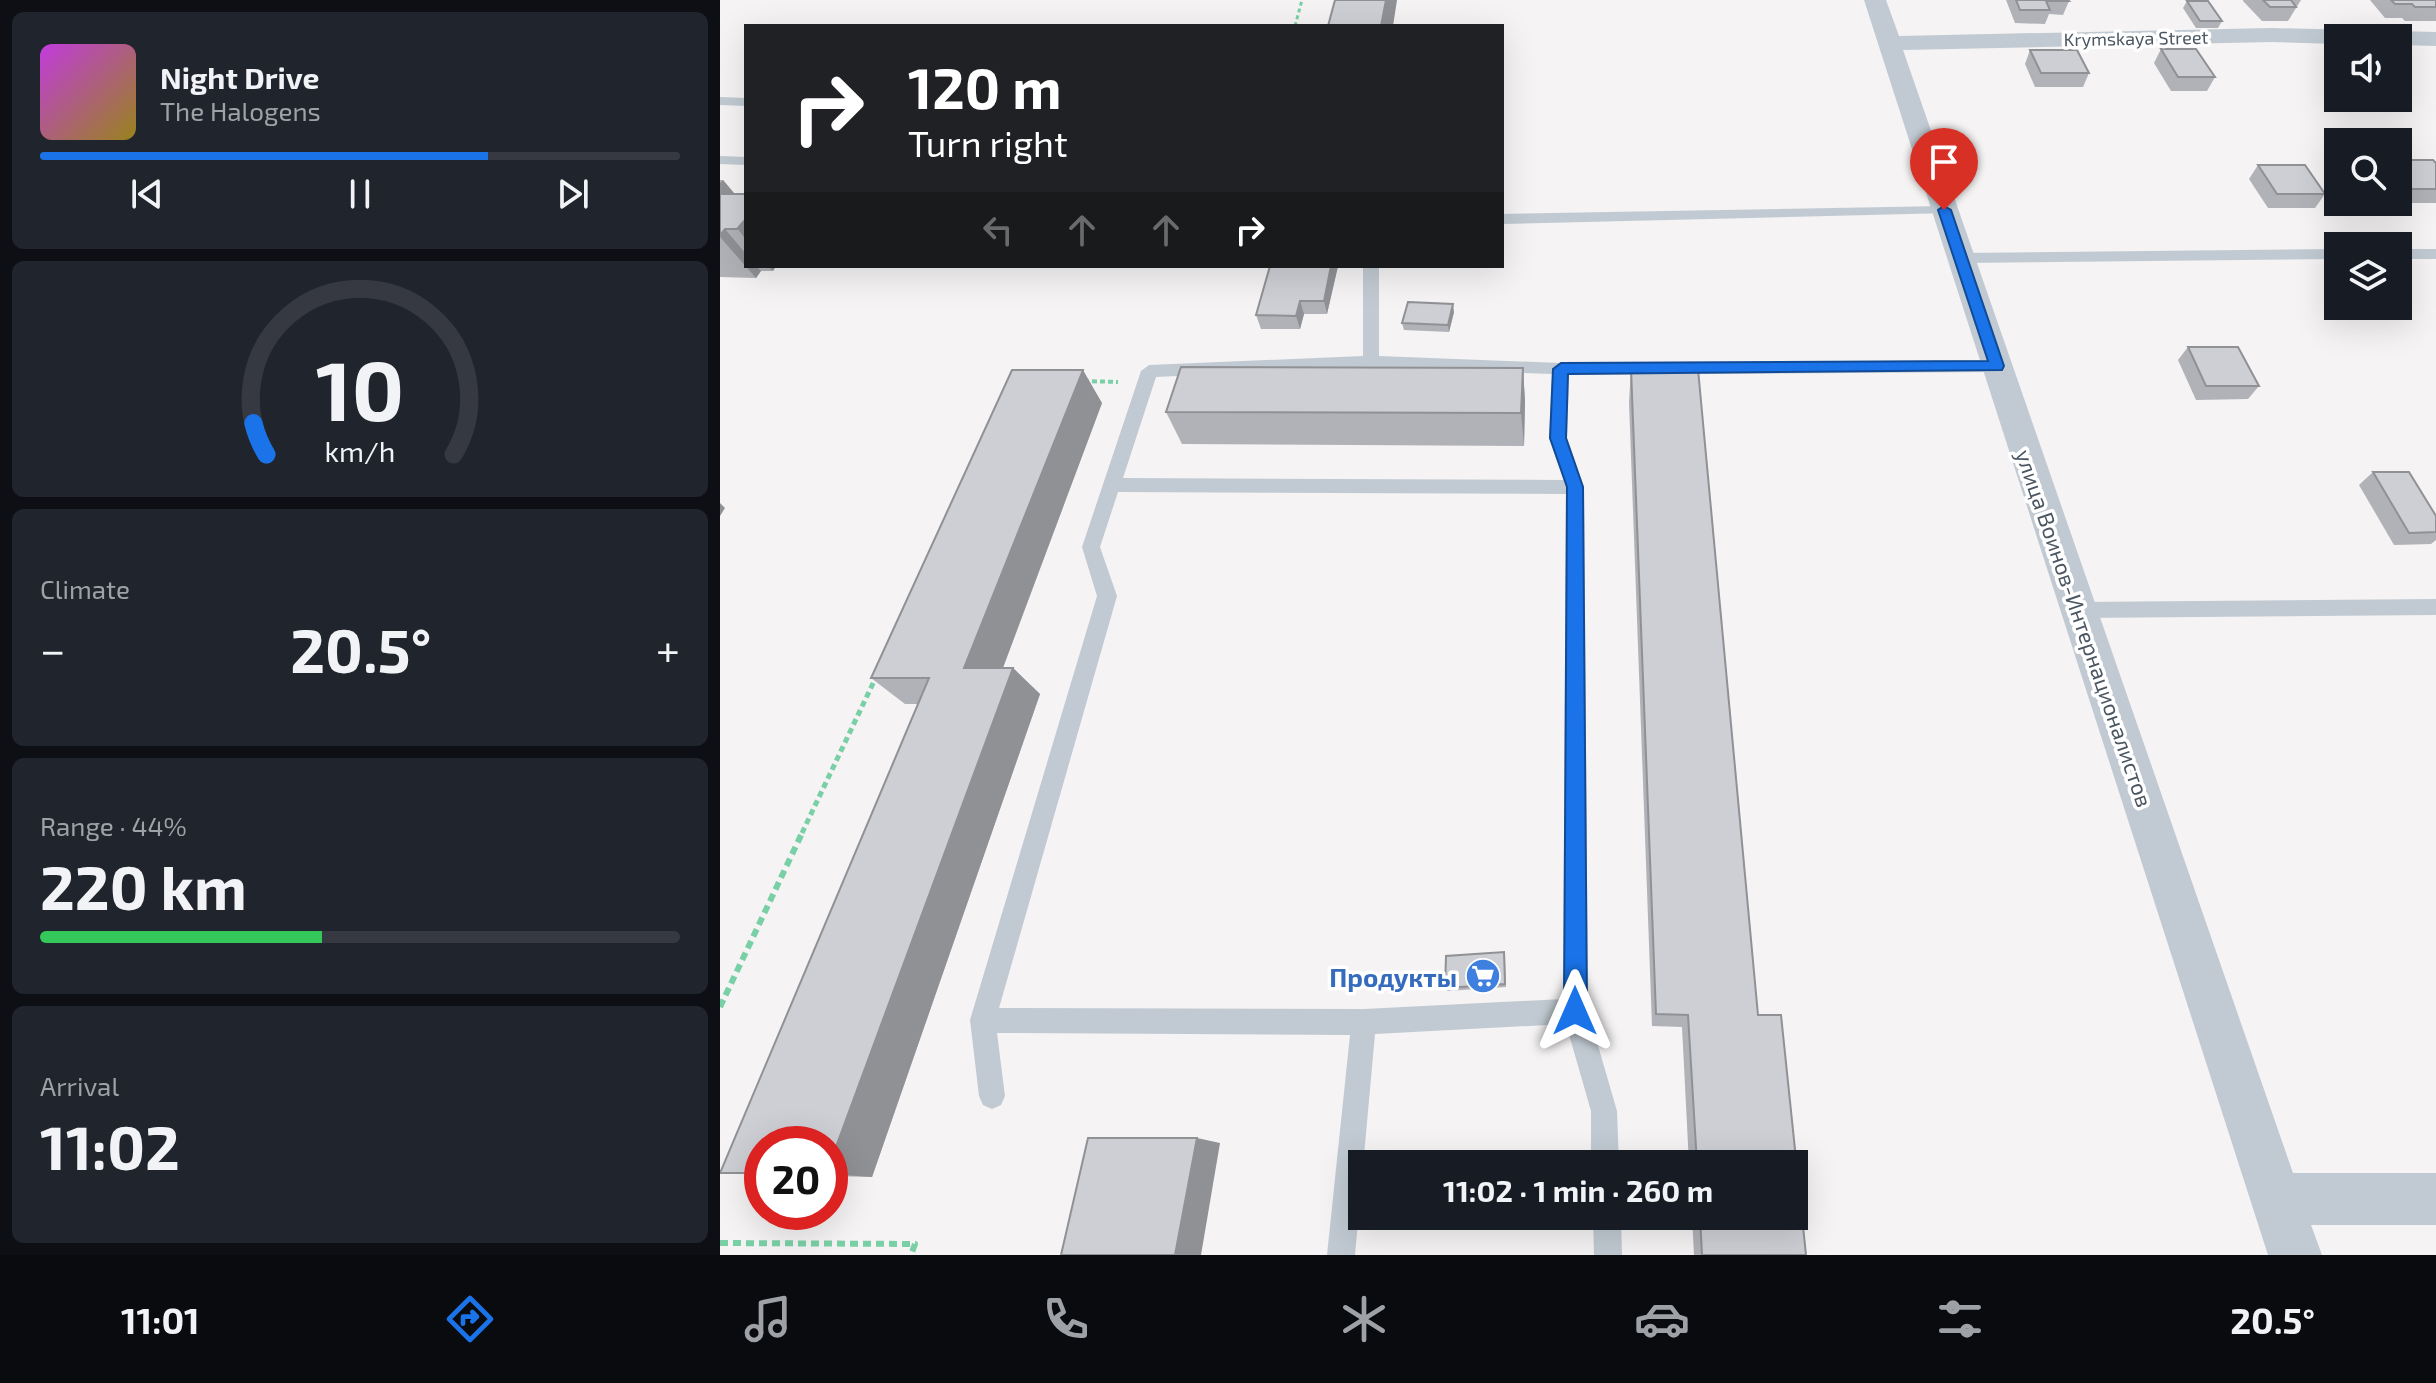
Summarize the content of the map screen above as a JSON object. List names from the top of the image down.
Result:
{
  "streets": {
    "street": ["Krymskaya Street", "улица Воинов-Интернационалистов"]
  },
  "crossings": [
    ["Krymskaya Street", "улица Воинов-Интернационалистов"]
  ],
  "places": {
    "supermarket": ["Продукты"]
  },
  "page": {
    "turn": ["120 m", "Turn right"],
    "song": ["Night Drive", "The Halogens"],
    "tile": [
      "Climate",
      ["Range · 44%", "220 km"],
      ["Arrival", "11:02"]
    ],
    "heat": ["−", "20.5°", "+"],
    "limit": "20",
    "trip": "11:02 · 1 min · 260 m",
    "tabs": ["11:01", "20.5°"],
    "gauge": ["10", "km/h"]
  }
}
